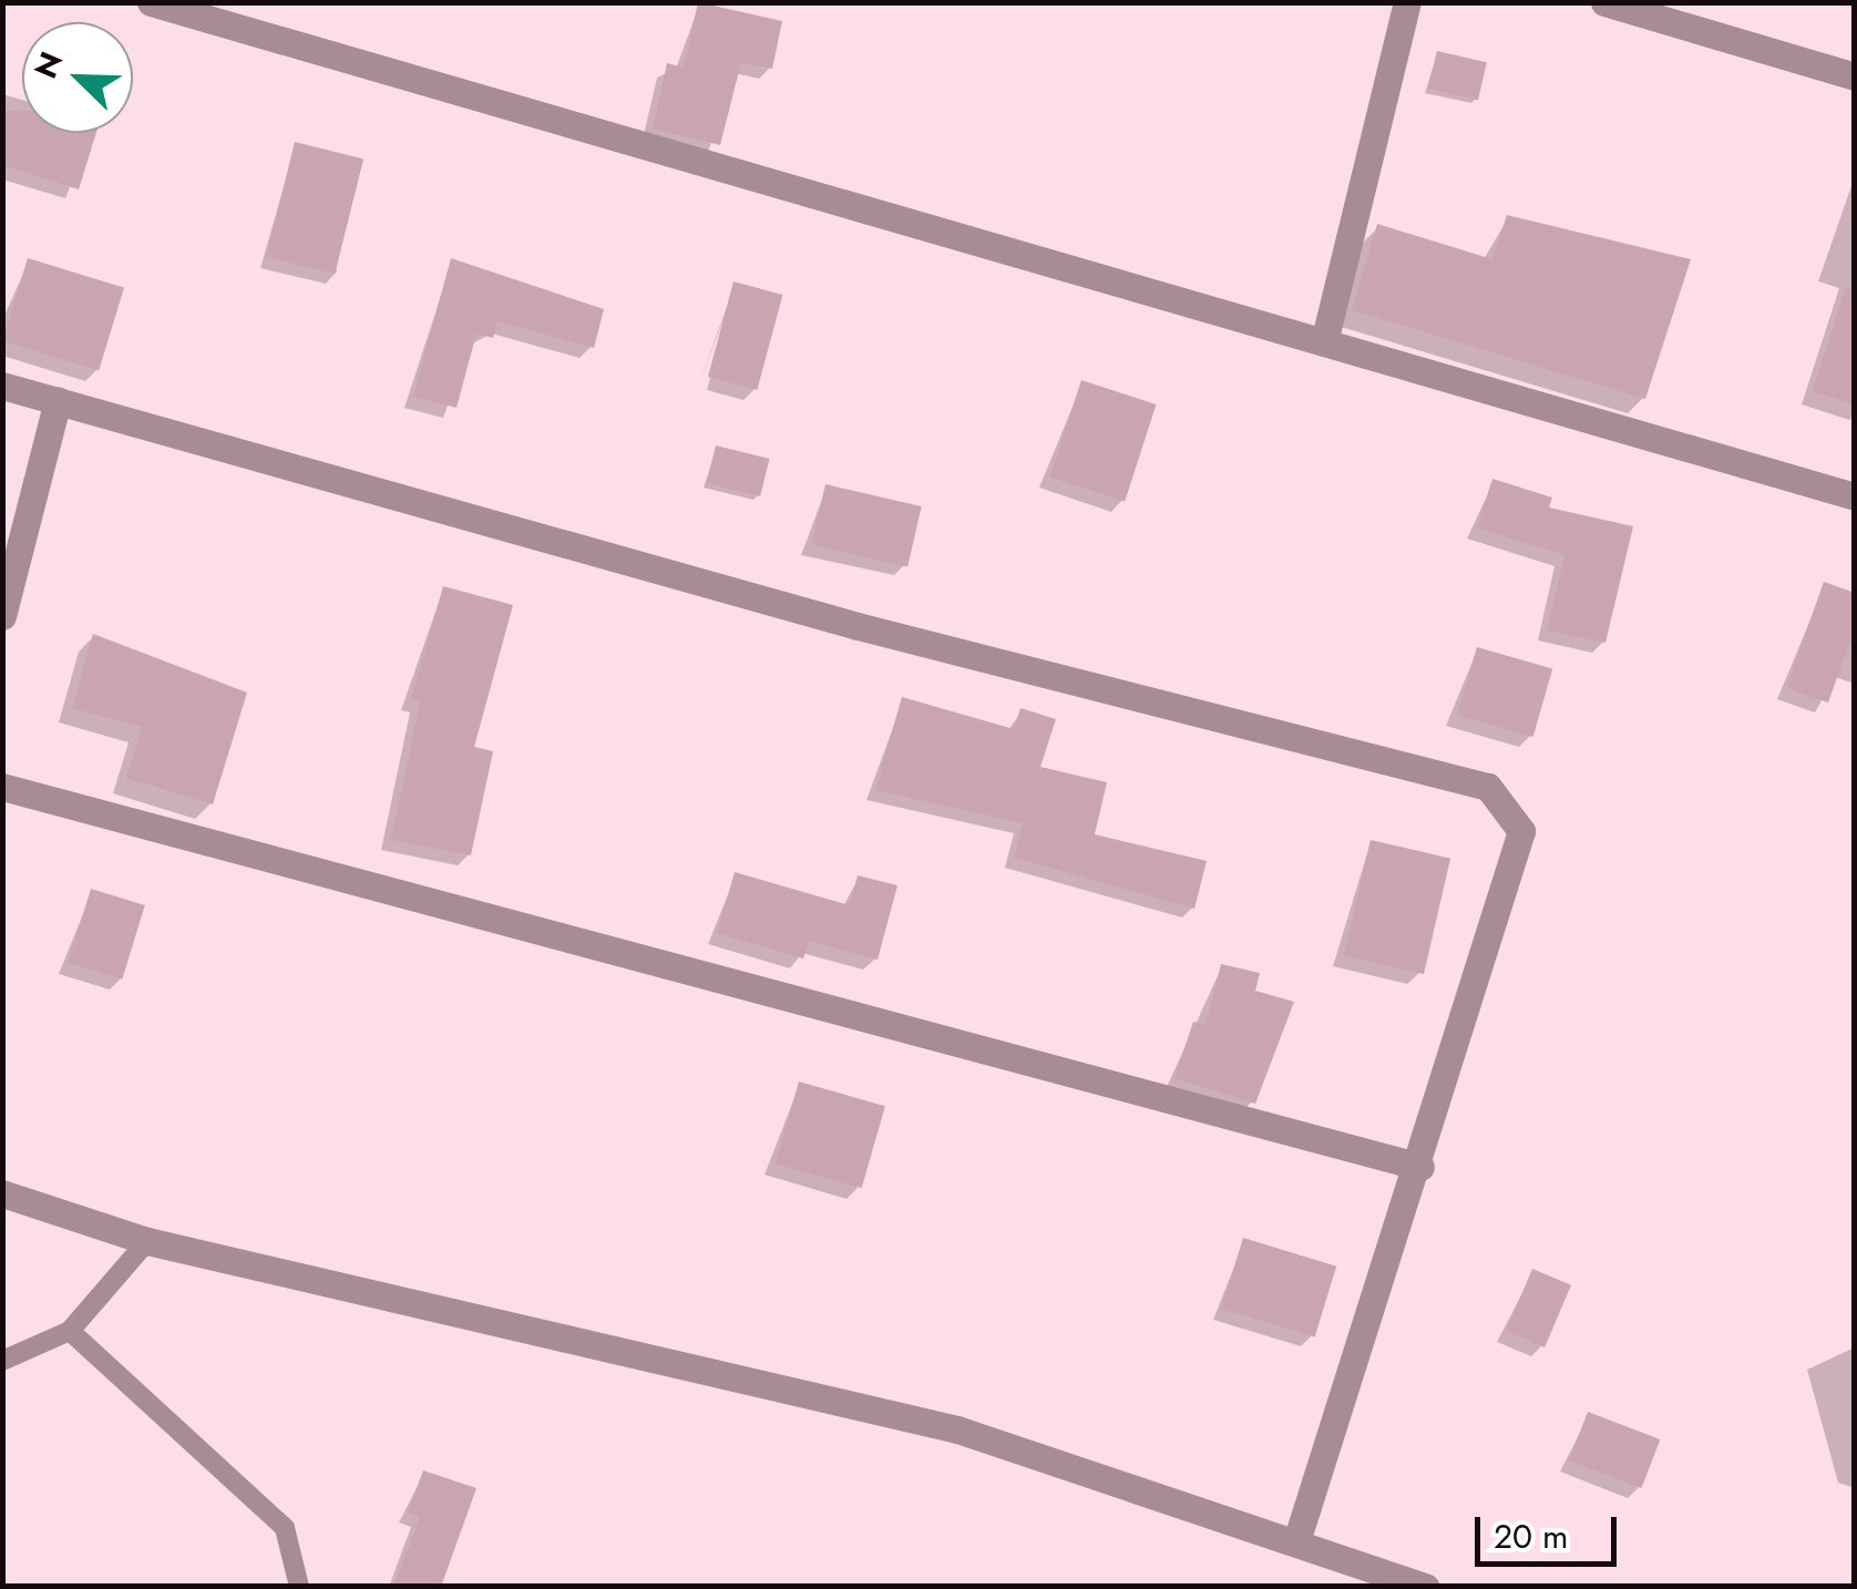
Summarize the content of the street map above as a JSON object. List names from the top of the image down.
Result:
{
  "scale_bar": "20 m",
  "north": "top left"
}
